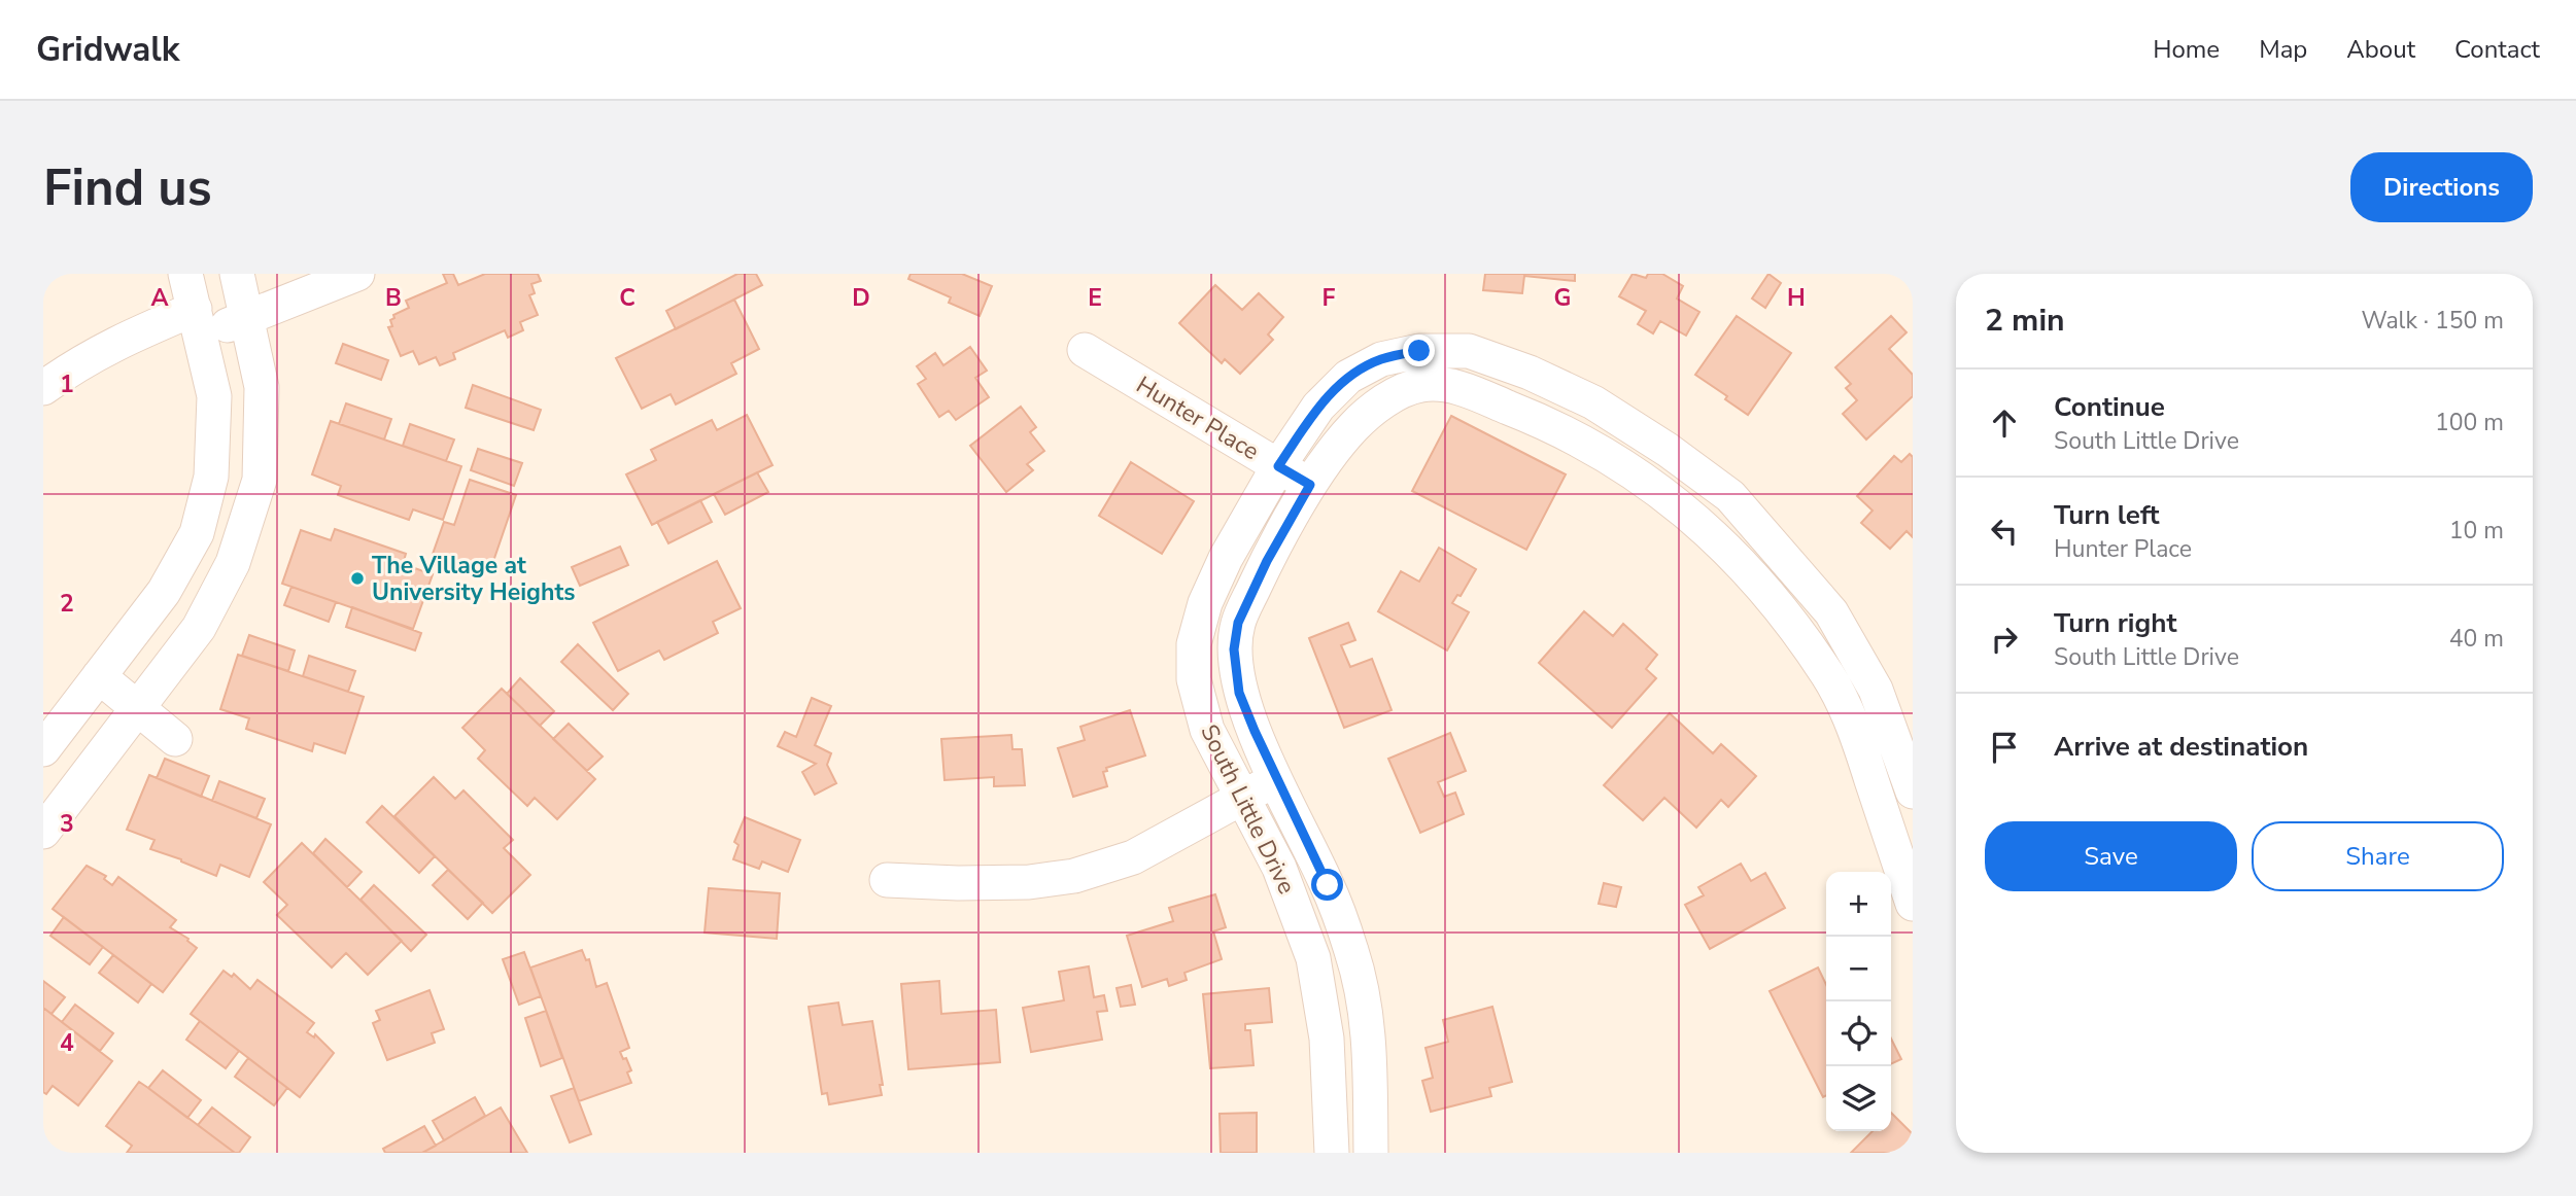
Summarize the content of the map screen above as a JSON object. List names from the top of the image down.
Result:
{
  "streets": {
    "street": ["Hunter Place", "South Little Drive"]
  },
  "crossings": [
    ["Hunter Place", "South Little Drive"]
  ],
  "places": ["The Village at University Heights"],
  "page": {
    "header": "Gridwalk",
    "nav": [
      "Home",
      "Map",
      "About",
      "Contact"
    ],
    "buttons": [
      "Directions",
      ["Save", "Share"]
    ],
    "title": "Find us",
    "heading": ["2 min", "Walk · 150 m"],
    "list": [
      ["Continue", "South Little Drive", "100 m"],
      ["Turn left", "Hunter Place", "10 m"],
      ["Turn right", "South Little Drive", "40 m"],
      "Arrive at destination"
    ],
    "map_buttons": ["+", "−"]
  },
  "grid": {
    "columns": [
      "A",
      "B",
      "C",
      "D",
      "E",
      "F",
      "G",
      "H"
    ],
    "rows": [
      "1",
      "2",
      "3",
      "4"
    ]
  }
}
